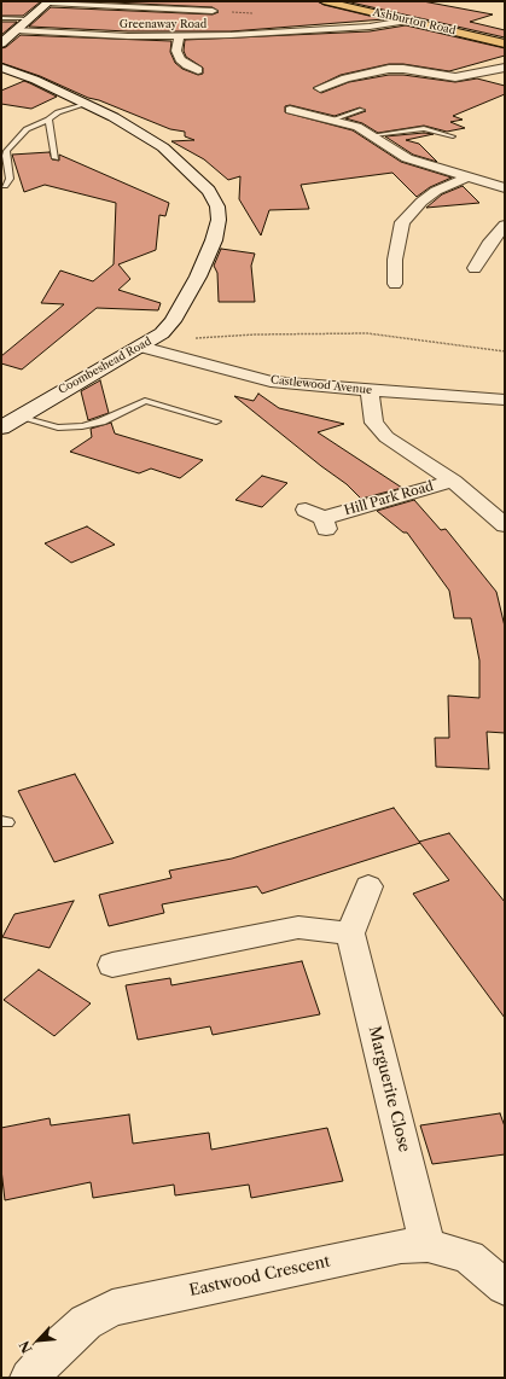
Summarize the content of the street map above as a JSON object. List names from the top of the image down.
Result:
{
  "streets": {
    "main road": ["Ashburton Road"],
    "street": [
      "Greenaway Road",
      "Coombeshead Road",
      "Castlewood Avenue",
      "Hill Park Road",
      "Marguerite Close",
      "Eastwood Crescent"
    ]
  },
  "crossings": [
    ["Ashburton Road", "Greenaway Road"],
    ["Coombeshead Road", "Castlewood Avenue"],
    ["Castlewood Avenue", "Hill Park Road"],
    ["Marguerite Close", "Eastwood Crescent"]
  ],
  "north": "bottom left"
}
